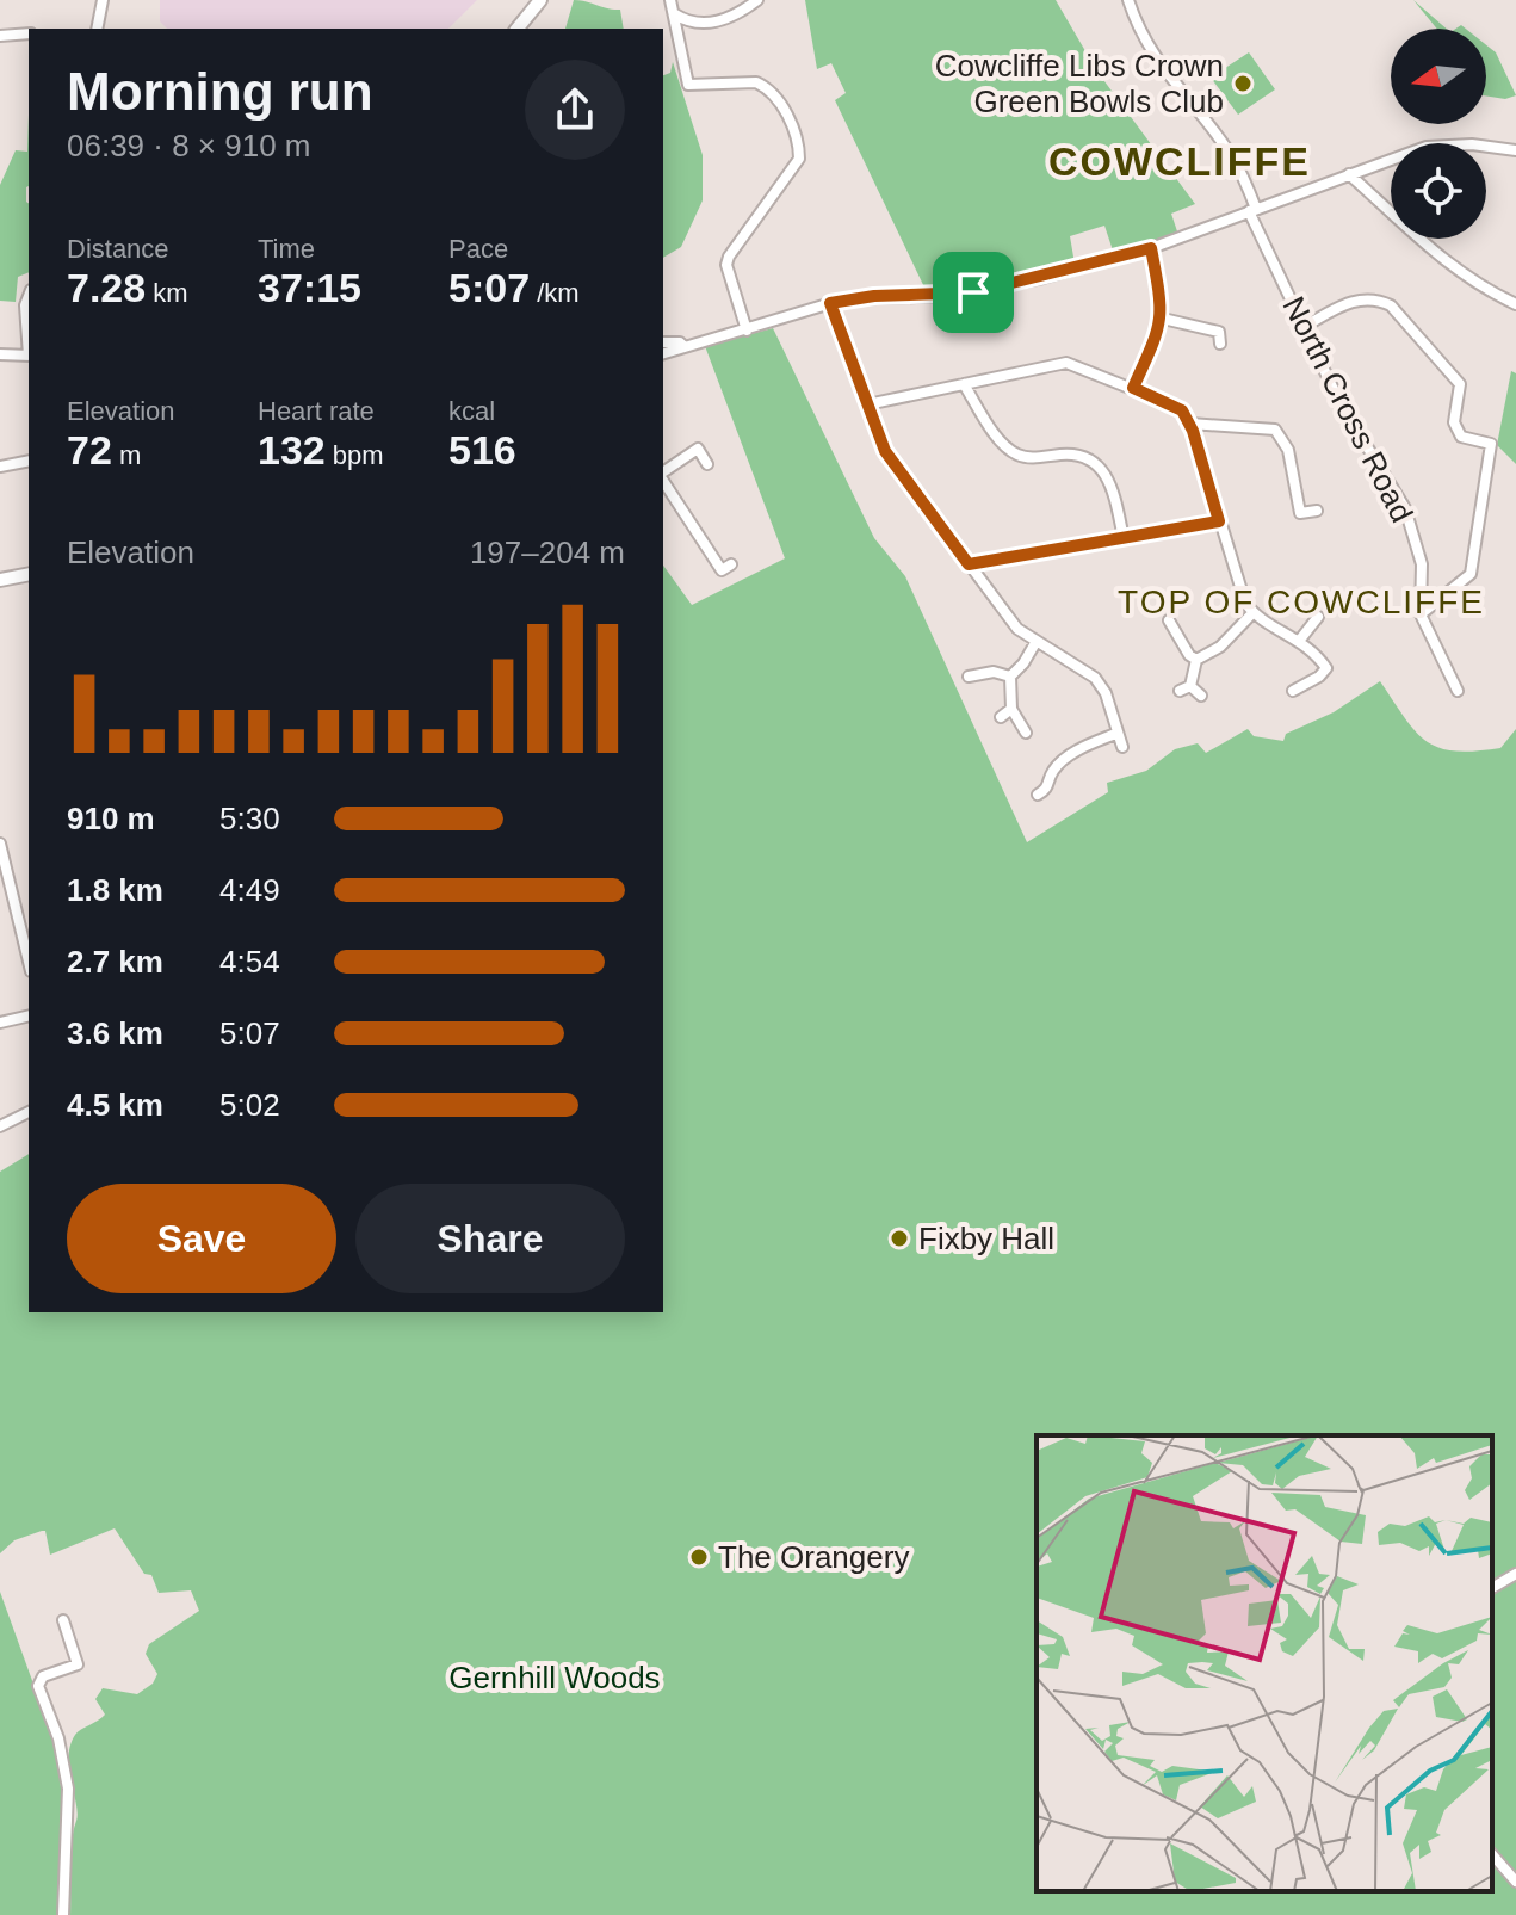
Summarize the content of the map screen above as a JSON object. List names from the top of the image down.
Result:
{
  "streets": {
    "street": ["North Cross Road"]
  },
  "districts": ["COWCLIFFE", "TOP OF COWCLIFFE"],
  "parks": ["Gernhill Woods"],
  "places": ["Cowcliffe Libs Crown Green Bowls Club", "Fixby Hall", "The Orangery"],
  "north": "left",
  "page": {
    "heading": ["Morning run", "06:39 · 8 × 910 m"],
    "stats": [
      ["Distance", "7.28 km"],
      ["Time", "37:15"],
      ["Pace", "5:07 /km"],
      ["Elevation", "72 m"],
      ["Heart rate", "132 bpm"],
      ["kcal", "516"]
    ],
    "chart": ["Elevation", "197–204 m"],
    "list": [
      {
        "name": "910 m",
        "note": "5:30"
      },
      {
        "name": "1.8 km",
        "note": "4:49"
      },
      {
        "name": "2.7 km",
        "note": "4:54"
      },
      {
        "name": "3.6 km",
        "note": "5:07"
      },
      {
        "name": "4.5 km",
        "note": "5:02"
      }
    ],
    "buttons": ["Save", "Share"]
  }
}
